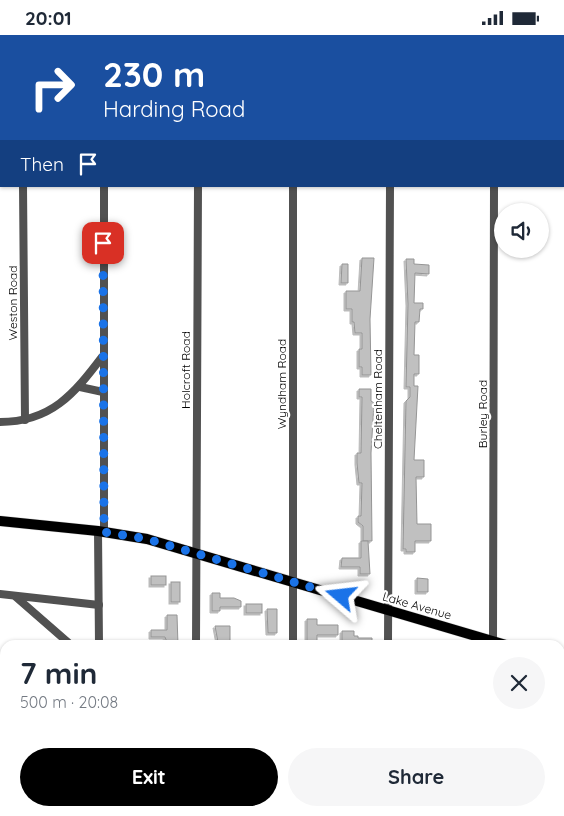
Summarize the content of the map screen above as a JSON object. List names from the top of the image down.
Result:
{
  "streets": {
    "main road": ["Lake Avenue"],
    "street": [
      "Weston Road",
      "Holcroft Road",
      "Wyndham Road",
      "Cheltenham Road",
      "Burley Road"
    ]
  },
  "crossings": [
    ["Holcroft Road", "Lake Avenue"],
    ["Wyndham Road", "Lake Avenue"],
    ["Cheltenham Road", "Lake Avenue"]
  ],
  "page": {
    "status": "20:01",
    "turn": ["230 m", "Harding Road"],
    "then": "Then",
    "heading": ["7 min", "500 m · 20:08"],
    "buttons": ["Exit", "Share"]
  }
}
